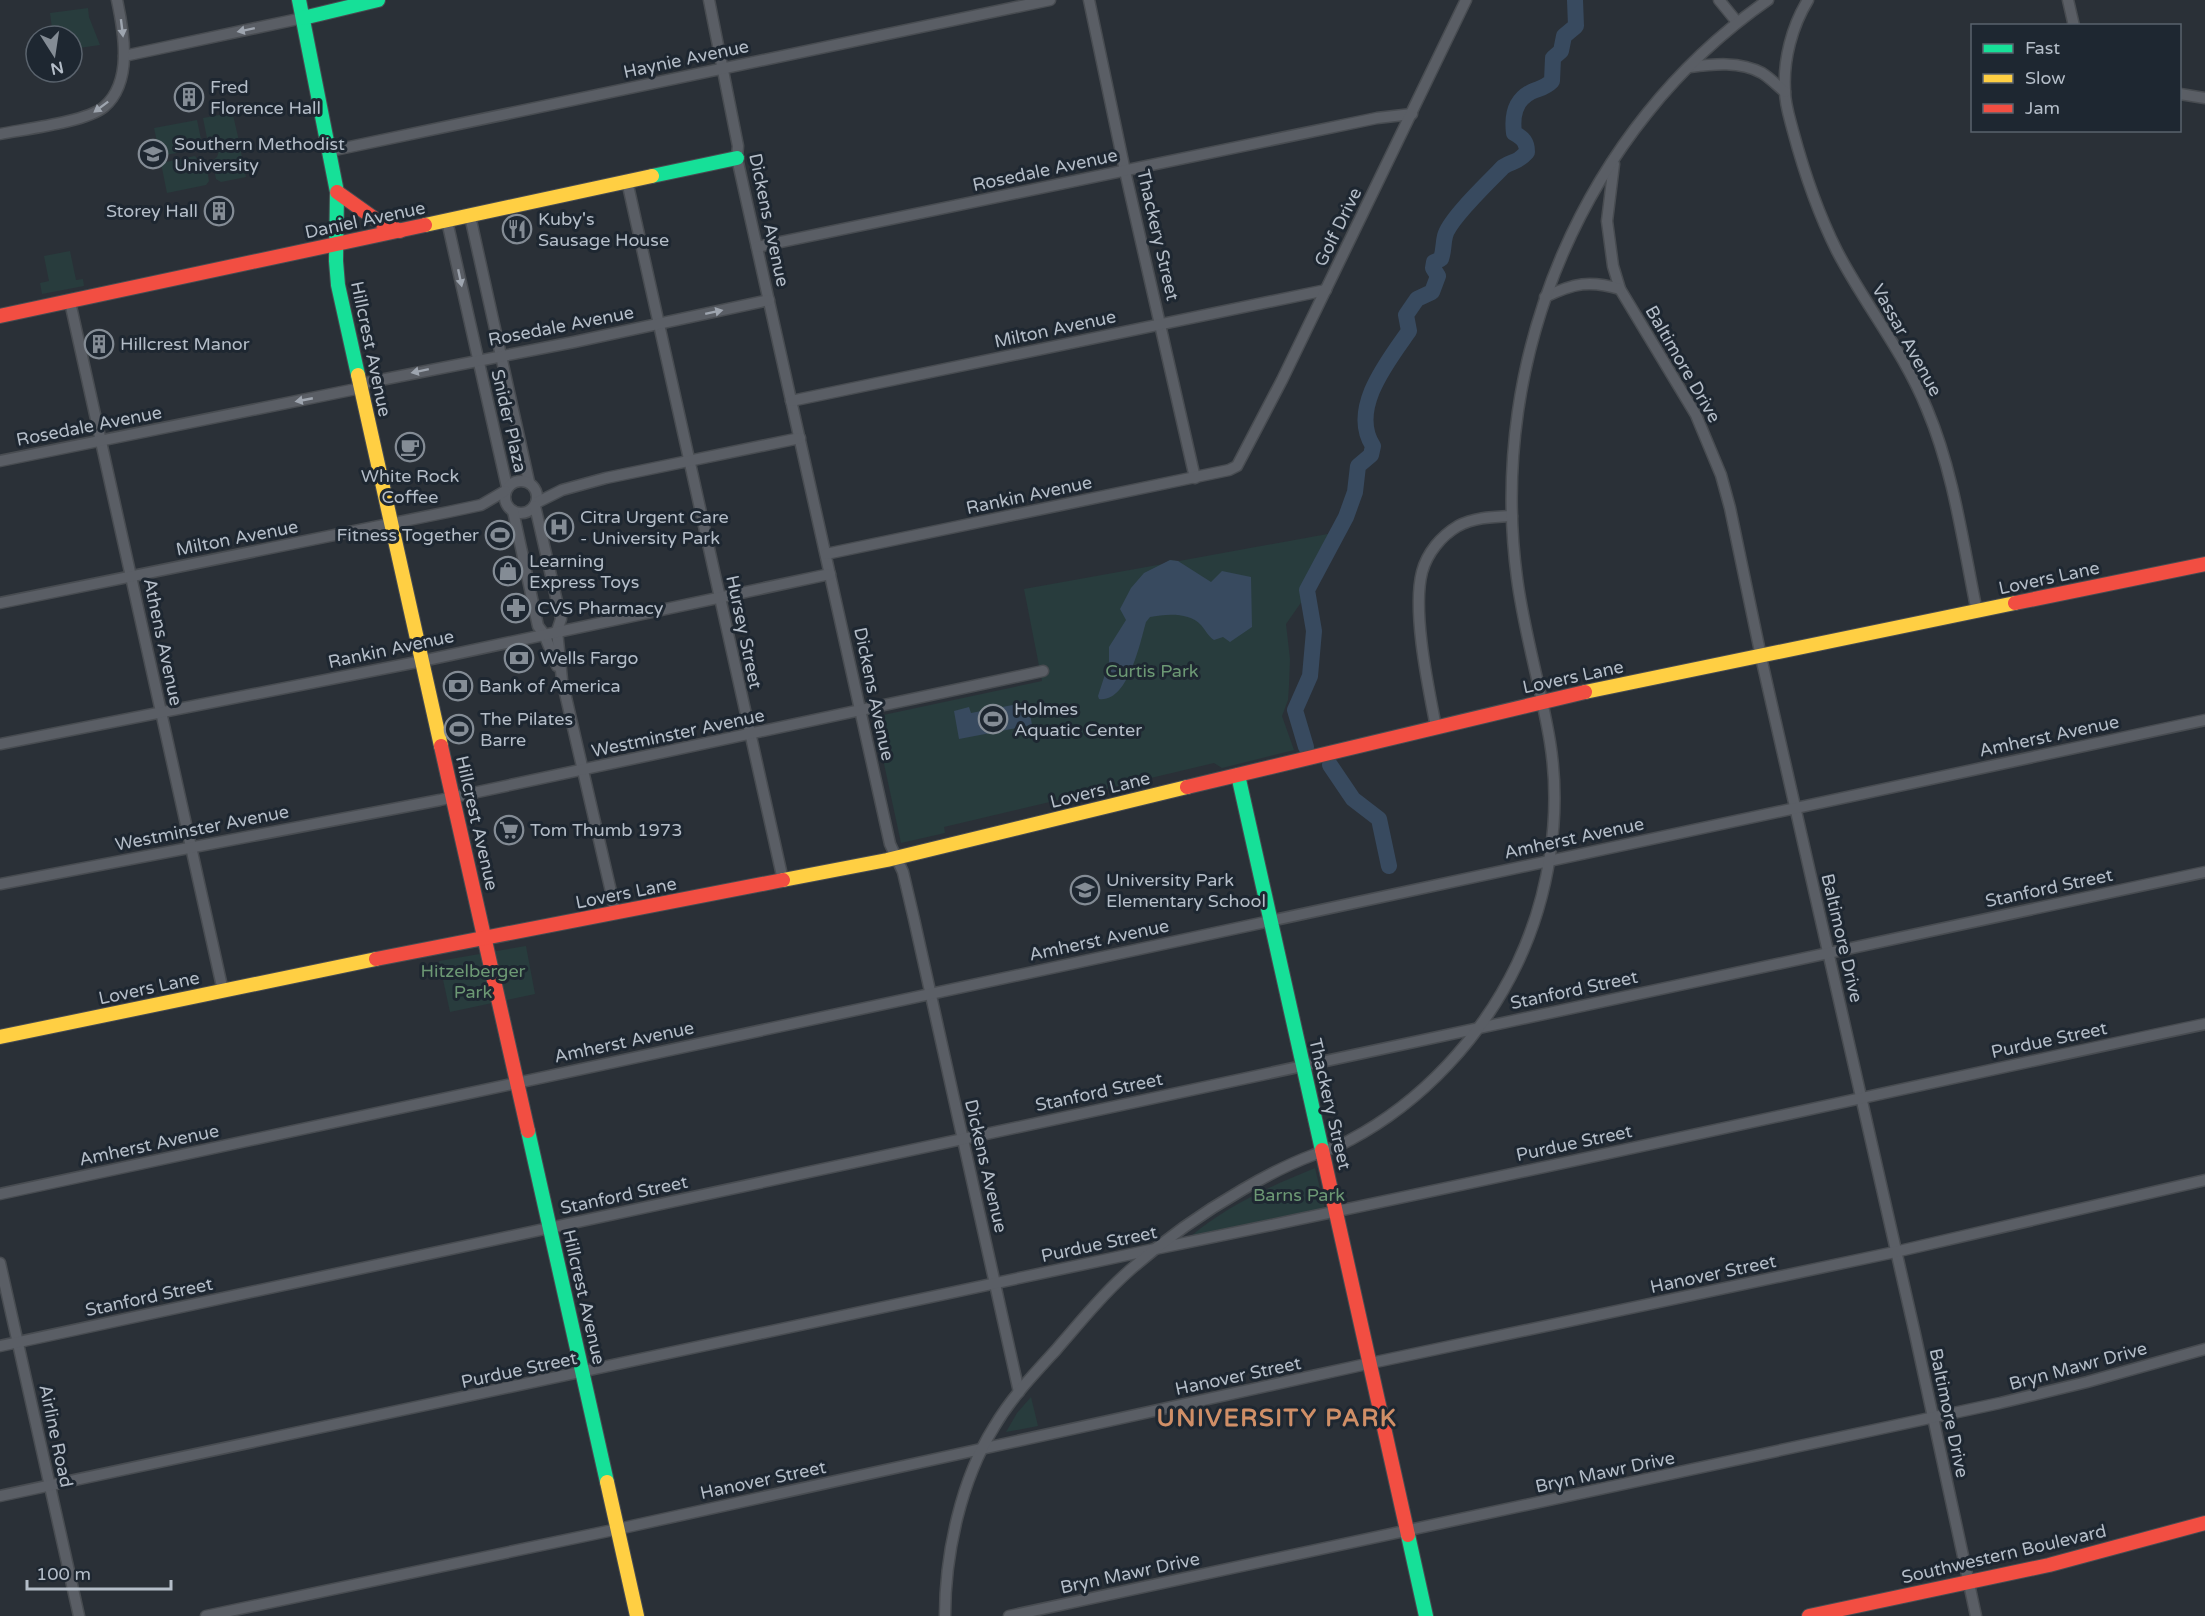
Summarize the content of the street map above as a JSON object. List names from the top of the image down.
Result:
{
  "streets": {
    "street": [
      "Haynie Avenue",
      "Rosedale Avenue",
      "Daniel Avenue",
      "Dickens Avenue",
      "Golf Drive",
      "Thackery Street",
      "Milton Avenue",
      "Vassar Avenue",
      "Hillcrest Avenue",
      "Baltimore Drive",
      "Snider Plaza",
      "Rankin Avenue",
      "Lovers Lane",
      "Hursey Street",
      "Athens Avenue",
      "Westminster Avenue",
      "Amherst Avenue",
      "Stanford Street",
      "Purdue Street",
      "Hanover Street",
      "Bryn Mawr Drive",
      "Airline Road",
      "Southwestern Boulevard"
    ]
  },
  "crossings": [
    ["Haynie Avenue", "Dickens Avenue"],
    ["Haynie Avenue", "Hillcrest Avenue"],
    ["Rosedale Avenue", "Dickens Avenue"],
    ["Rosedale Avenue", "Golf Drive"],
    ["Rosedale Avenue", "Thackery Street"],
    ["Rosedale Avenue", "Hillcrest Avenue"],
    ["Rosedale Avenue", "Snider Plaza"],
    ["Rosedale Avenue", "Hursey Street"],
    ["Rosedale Avenue", "Athens Avenue"],
    ["Daniel Avenue", "Dickens Avenue"],
    ["Daniel Avenue", "Hillcrest Avenue"],
    ["Daniel Avenue", "Snider Plaza"],
    ["Daniel Avenue", "Hursey Street"],
    ["Daniel Avenue", "Athens Avenue"],
    ["Dickens Avenue", "Milton Avenue"],
    ["Dickens Avenue", "Rankin Avenue"],
    ["Dickens Avenue", "Lovers Lane"],
    ["Dickens Avenue", "Westminster Avenue"],
    ["Dickens Avenue", "Amherst Avenue"],
    ["Dickens Avenue", "Stanford Street"],
    ["Dickens Avenue", "Purdue Street"],
    ["Golf Drive", "Milton Avenue"],
    ["Golf Drive", "Rankin Avenue"],
    ["Thackery Street", "Milton Avenue"],
    ["Thackery Street", "Rankin Avenue"],
    ["Thackery Street", "Lovers Lane"],
    ["Thackery Street", "Amherst Avenue"],
    ["Thackery Street", "Stanford Street"],
    ["Thackery Street", "Purdue Street"],
    ["Thackery Street", "Hanover Street"],
    ["Thackery Street", "Bryn Mawr Drive"],
    ["Milton Avenue", "Hillcrest Avenue"],
    ["Milton Avenue", "Snider Plaza"],
    ["Milton Avenue", "Athens Avenue"],
    ["Vassar Avenue", "Lovers Lane"],
    ["Hillcrest Avenue", "Rankin Avenue"],
    ["Hillcrest Avenue", "Lovers Lane"],
    ["Hillcrest Avenue", "Westminster Avenue"],
    ["Hillcrest Avenue", "Amherst Avenue"],
    ["Hillcrest Avenue", "Stanford Street"],
    ["Hillcrest Avenue", "Purdue Street"],
    ["Hillcrest Avenue", "Hanover Street"],
    ["Baltimore Drive", "Lovers Lane"],
    ["Baltimore Drive", "Amherst Avenue"],
    ["Baltimore Drive", "Stanford Street"],
    ["Baltimore Drive", "Purdue Street"],
    ["Baltimore Drive", "Hanover Street"],
    ["Baltimore Drive", "Bryn Mawr Drive"],
    ["Baltimore Drive", "Southwestern Boulevard"],
    ["Rankin Avenue", "Hursey Street"],
    ["Rankin Avenue", "Athens Avenue"],
    ["Lovers Lane", "Hursey Street"],
    ["Lovers Lane", "Athens Avenue"],
    ["Hursey Street", "Westminster Avenue"],
    ["Athens Avenue", "Westminster Avenue"],
    ["Stanford Street", "Airline Road"],
    ["Purdue Street", "Airline Road"]
  ],
  "districts": ["UNIVERSITY PARK"],
  "parks": ["Curtis Park", "Hitzelberger Park", "Barns Park"],
  "places": {
    "building": ["Fred Florence Hall", "Storey Hall", "Hillcrest Manor"],
    "school or university": ["Southern Methodist University", "University Park Elementary School"],
    "restaurant": ["Kuby's Sausage House"],
    "cafe": ["White Rock Coffee"],
    "hospital": ["Citra Urgent Care - University Park"],
    "sports": ["Fitness Together", "Holmes Aquatic Center", "The Pilates Barre"],
    "shop": ["Learning Express Toys"],
    "pharmacy": ["CVS Pharmacy"],
    "bank": ["Wells Fargo", "Bank of America"],
    "supermarket": ["Tom Thumb 1973"]
  },
  "legend": ["Fast", "Slow", "Jam"],
  "scale_bar": "100 m",
  "north": "bottom"
}
